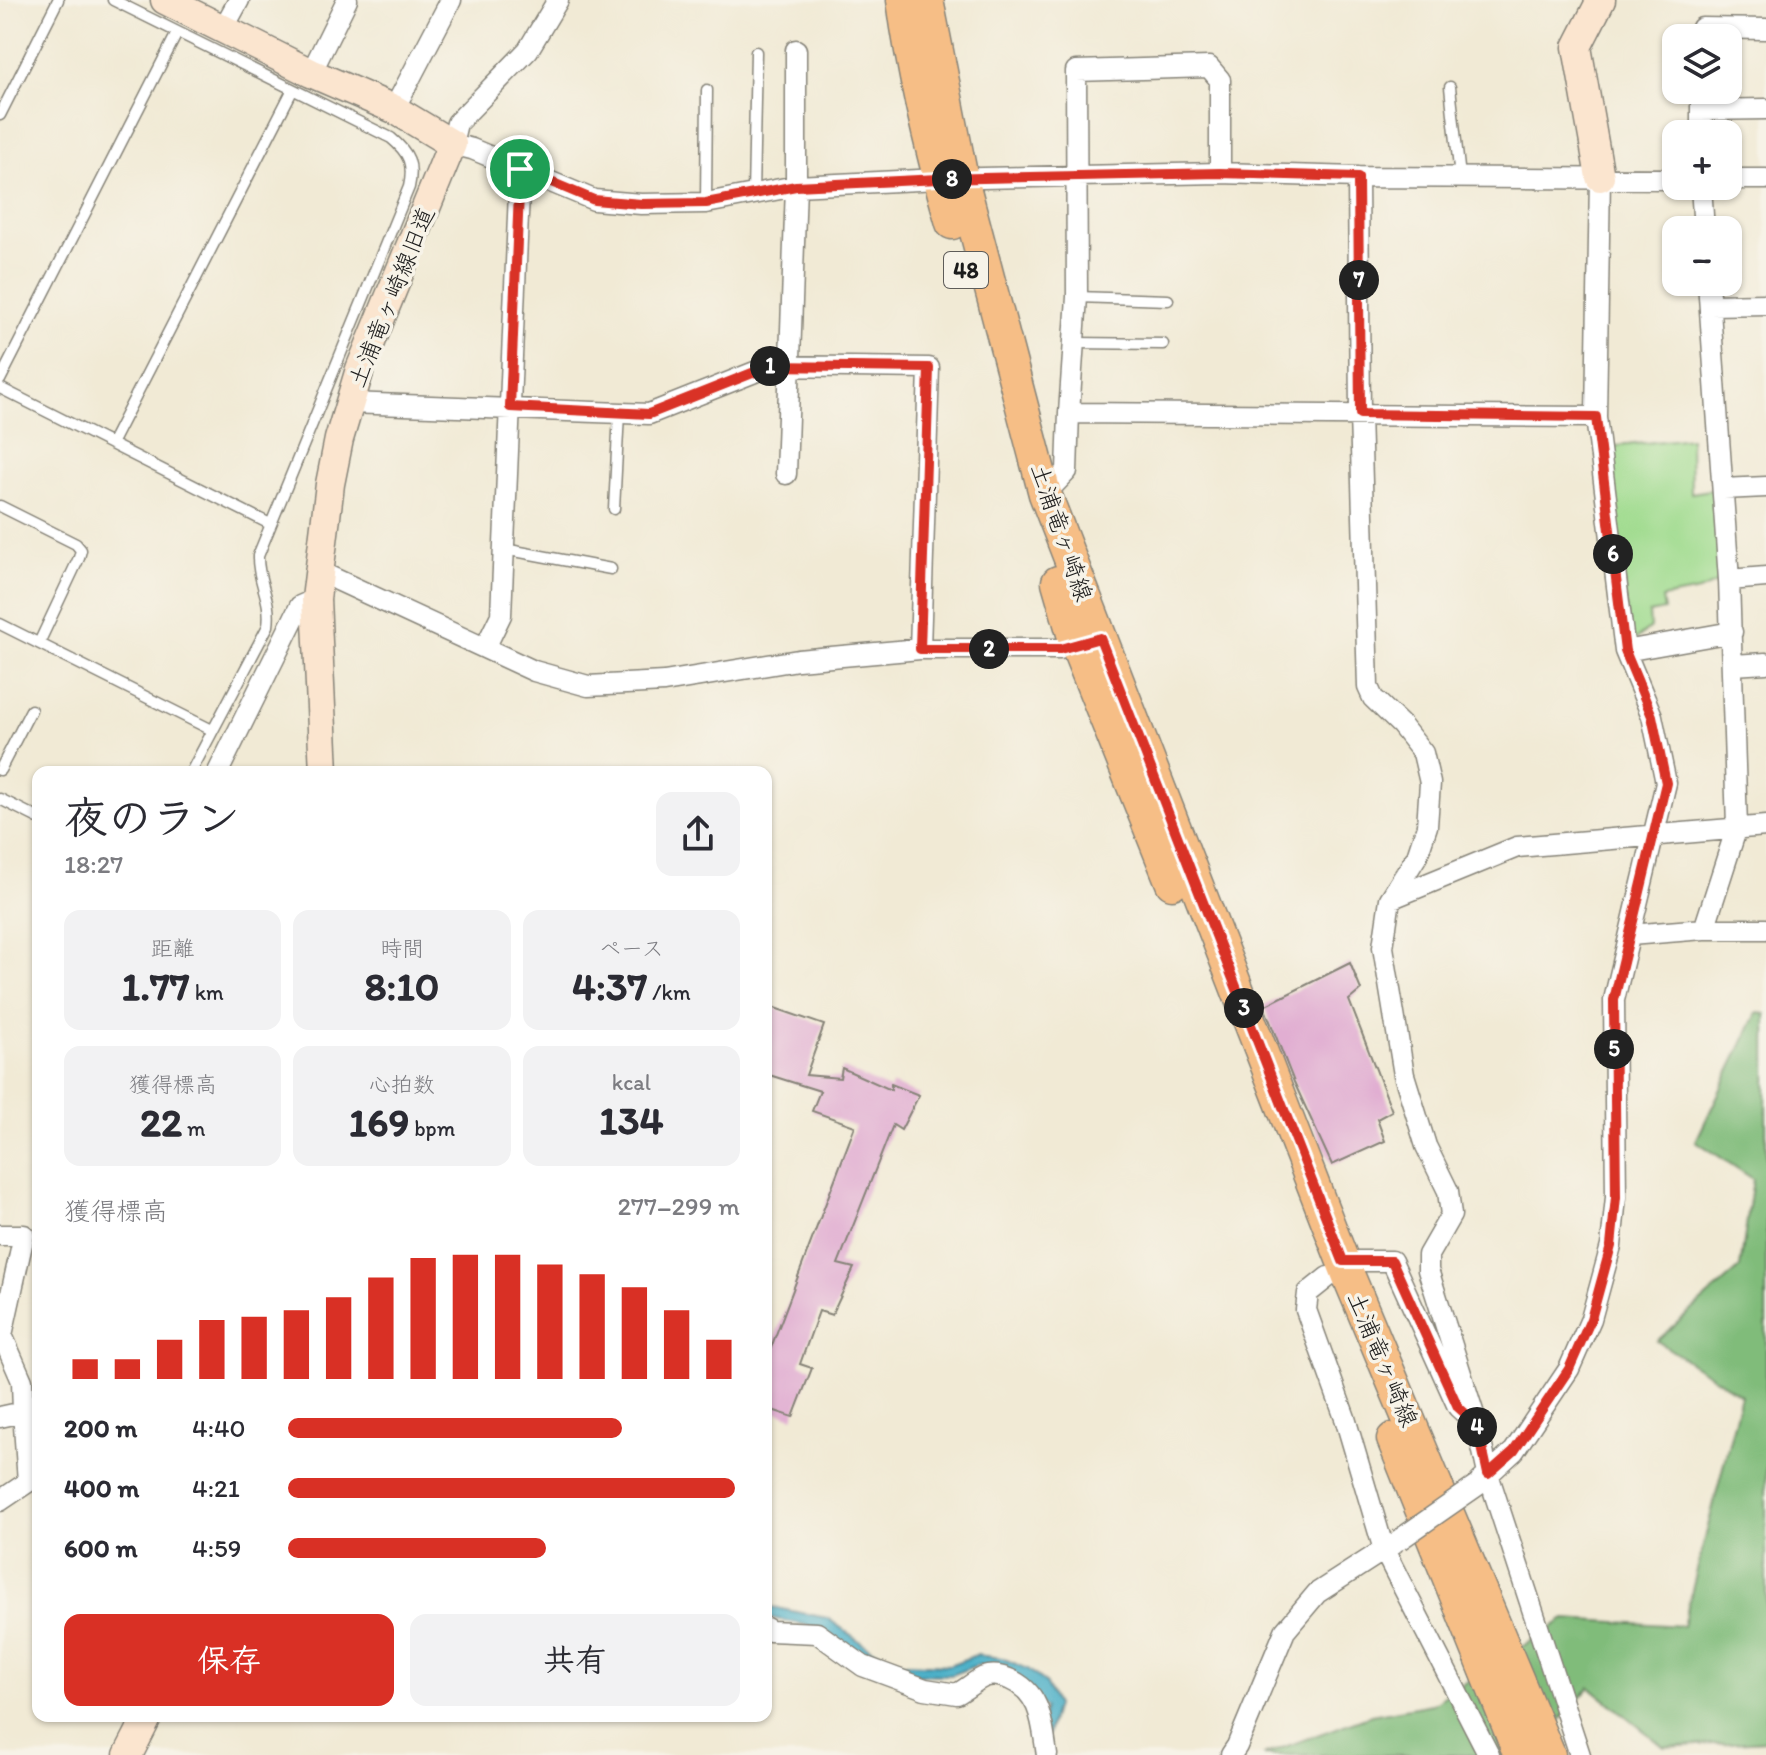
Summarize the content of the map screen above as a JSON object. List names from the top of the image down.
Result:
{
  "streets": {
    "main road": ["48", "土浦竜ヶ崎線"],
    "street": ["土浦竜ヶ崎線旧道"]
  },
  "page": {
    "map_buttons": ["+", "−"],
    "pins": [
      "8",
      "7",
      "1",
      "6",
      "2",
      "3",
      "5",
      "4"
    ],
    "heading": ["夜のラン", "18:27"],
    "stats": [
      ["距離", "1.77 km"],
      ["時間", "8:10"],
      ["ペース", "4:37 /km"],
      ["獲得標高", "22 m"],
      ["心拍数", "169 bpm"],
      ["kcal", "134"]
    ],
    "chart": ["獲得標高", "277–299 m"],
    "list": [
      {
        "name": "200 m",
        "note": "4:40"
      },
      {
        "name": "400 m",
        "note": "4:21"
      },
      {
        "name": "600 m",
        "note": "4:59"
      }
    ],
    "buttons": ["保存", "共有"]
  }
}
